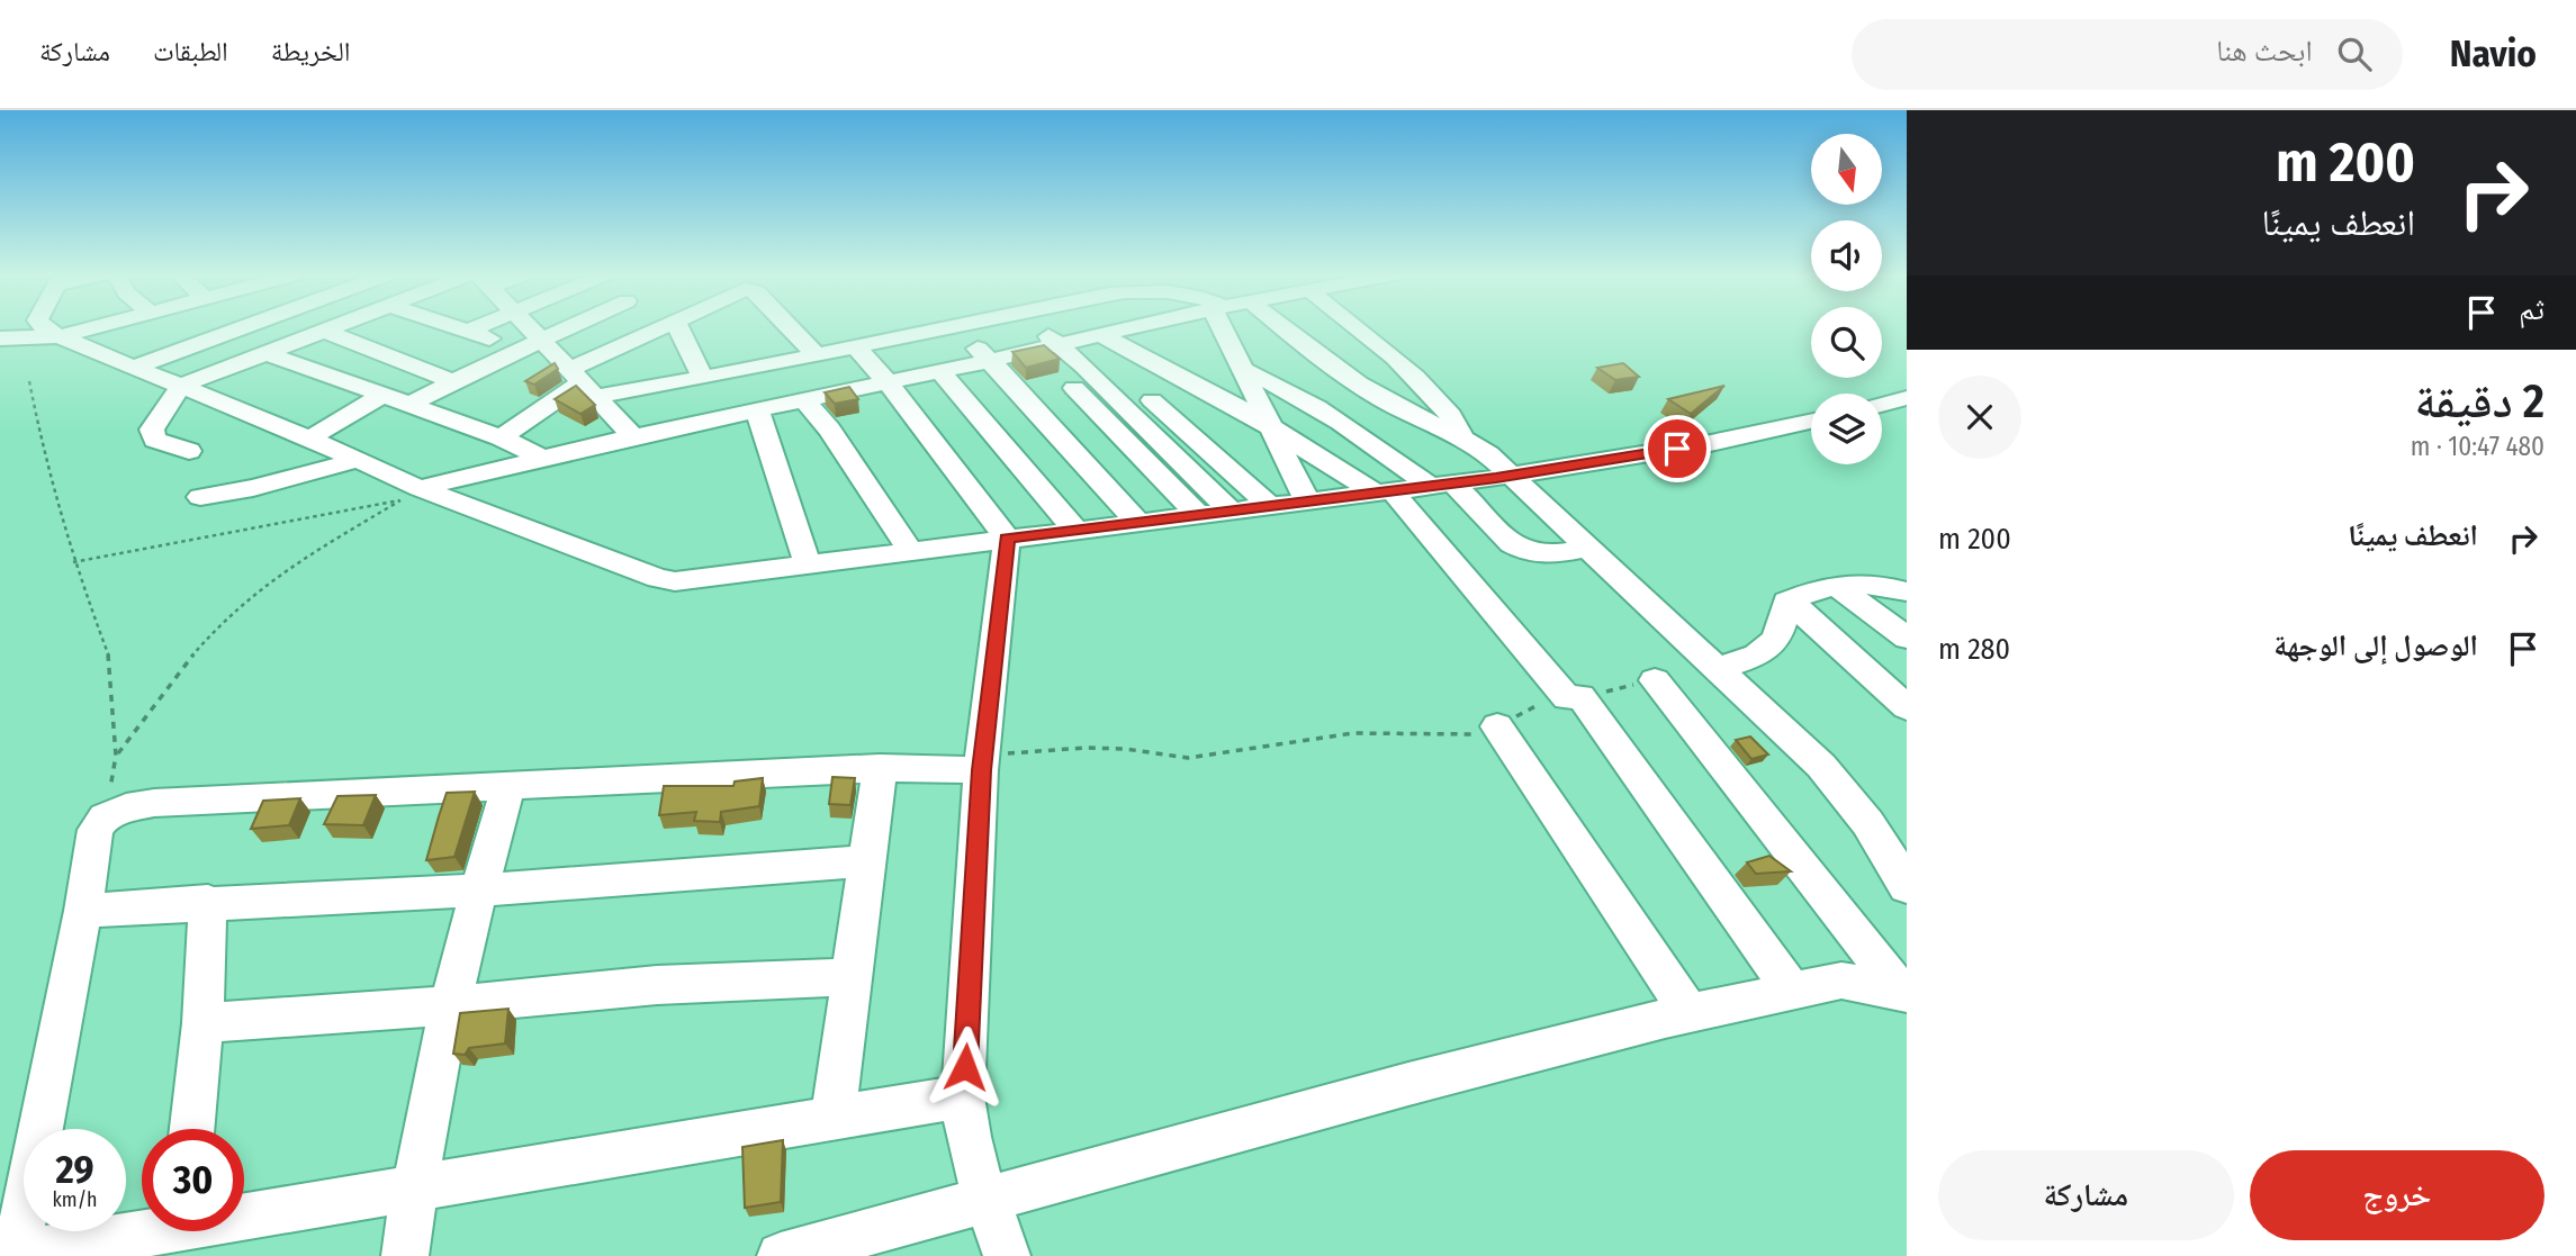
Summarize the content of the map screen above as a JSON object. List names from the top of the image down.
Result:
{
  "north": "bottom",
  "page": {
    "header": "Navio",
    "search": "ابحث هنا",
    "nav": ["الخريطة", "الطبقات", "مشاركة"],
    "turn": ["200 m", "انعطف يمينًا"],
    "then": "ثم",
    "heading": ["2 دقيقة", "480 m · 10:47"],
    "list": [
      {
        "name": "انعطف يمينًا",
        "value": "200 m"
      },
      {
        "name": "الوصول إلى الوجهة",
        "value": "280 m"
      }
    ],
    "speed": "29 km/h",
    "limit": "30",
    "buttons": ["خروج", "مشاركة"]
  }
}
